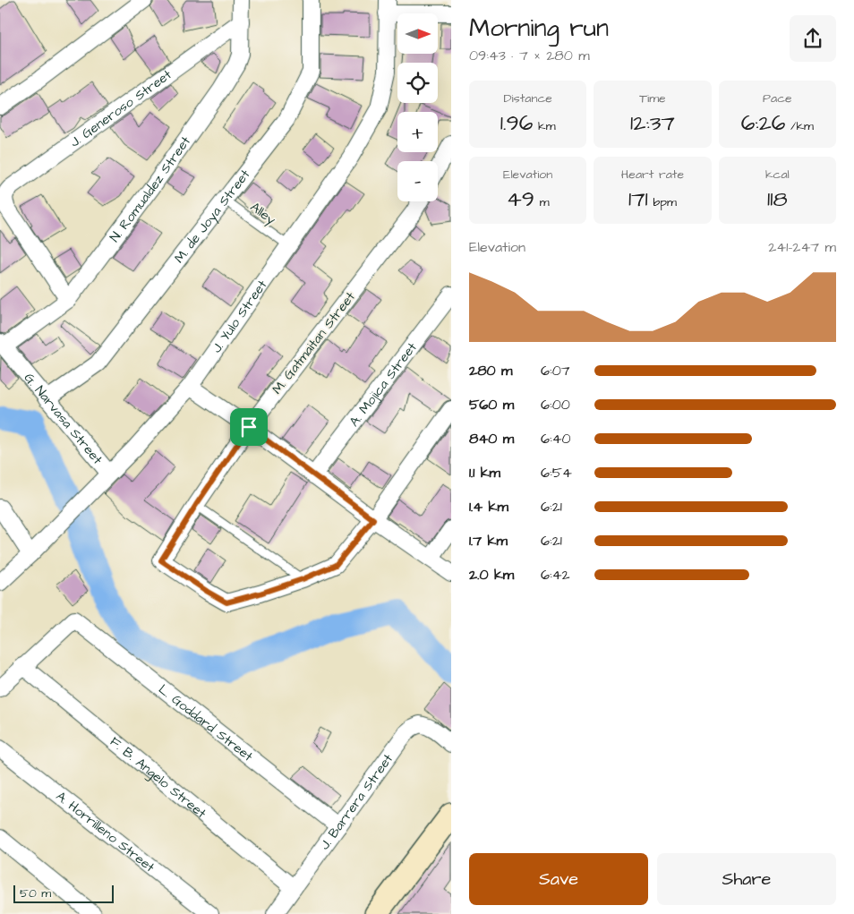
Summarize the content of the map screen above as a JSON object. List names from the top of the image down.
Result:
{
  "streets": {
    "street": [
      "J. Generoso Street",
      "N. Romualdez Street",
      "M. de Joya Street",
      "J. Yulo Street",
      "M. Gatmaitan Street",
      "A. Mojica Street",
      "G. Narvasa Street",
      "L. Goddard Street",
      "F. B. Angelo Street",
      "J. Barrera Street",
      "A. Horrilleno Street"
    ],
    "lane": ["Alley"]
  },
  "crossings": [
    ["J. Generoso Street", "N. Romualdez Street"],
    ["N. Romualdez Street", "G. Narvasa Street"],
    ["Alley", "M. de Joya Street"],
    ["Alley", "J. Yulo Street"],
    ["M. de Joya Street", "G. Narvasa Street"],
    ["J. Yulo Street", "G. Narvasa Street"],
    ["L. Goddard Street", "F. B. Angelo Street"],
    ["L. Goddard Street", "J. Barrera Street"],
    ["F. B. Angelo Street", "J. Barrera Street"]
  ],
  "scale_bar": "50 m",
  "north": "right",
  "page": {
    "heading": ["Morning run", "09:43 · 7 × 280 m"],
    "map_buttons": ["+", "−"],
    "stats": [
      ["Distance", "1.96 km"],
      ["Time", "12:37"],
      ["Pace", "6:26 /km"],
      ["Elevation", "49 m"],
      ["Heart rate", "171 bpm"],
      ["kcal", "118"]
    ],
    "chart": ["Elevation", "241–247 m"],
    "list": [
      {
        "name": "280 m",
        "note": "6:07"
      },
      {
        "name": "560 m",
        "note": "6:00"
      },
      {
        "name": "840 m",
        "note": "6:40"
      },
      {
        "name": "1.1 km",
        "note": "6:54"
      },
      {
        "name": "1.4 km",
        "note": "6:21"
      },
      {
        "name": "1.7 km",
        "note": "6:21"
      },
      {
        "name": "2.0 km",
        "note": "6:42"
      }
    ],
    "buttons": ["Save", "Share"],
    "scale": "50 m"
  }
}
